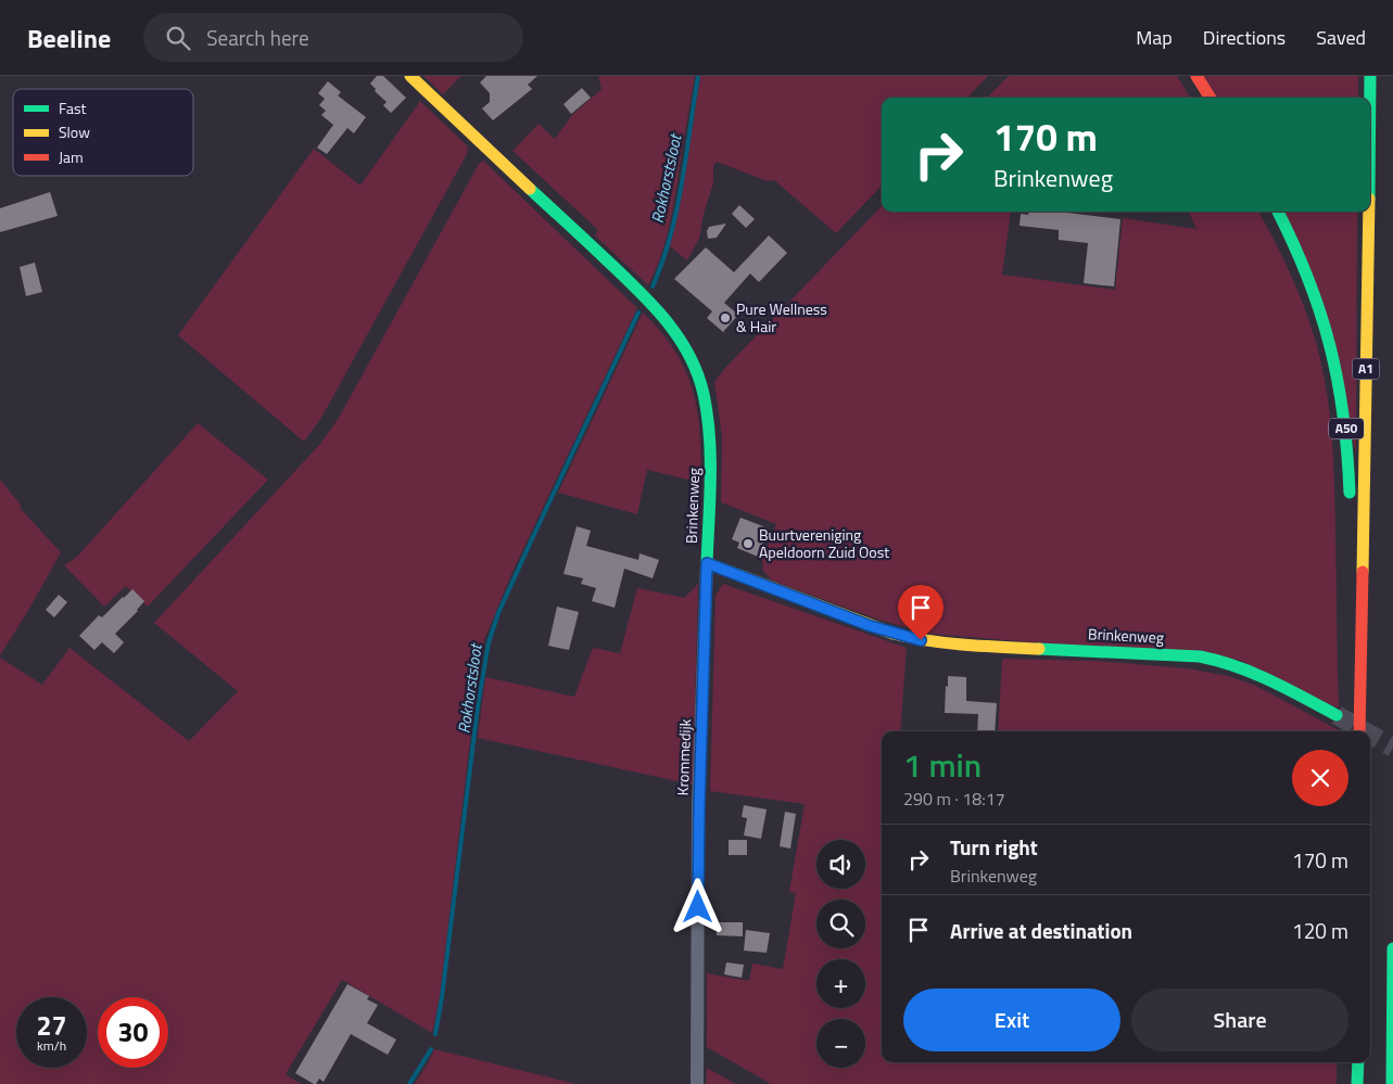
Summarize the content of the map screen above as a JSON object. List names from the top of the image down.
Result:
{
  "streets": {
    "main road": ["A1", "A50", "Brinkenweg"],
    "street": ["Krommedijk"]
  },
  "crossings": [
    ["Brinkenweg", "Krommedijk"]
  ],
  "water": ["Rokhorstsloot"],
  "places": ["Pure Wellness & Hair", "Buurtvereniging Apeldoorn Zuid Oost"],
  "legend": ["Fast", "Slow", "Jam"],
  "page": {
    "header": "Beeline",
    "search": "Search here",
    "nav": ["Map", "Directions", "Saved"],
    "turn": ["170 m", "Brinkenweg"],
    "heading": ["1 min", "290 m · 18:17"],
    "list": [
      {
        "name": "Turn right",
        "note": "Brinkenweg",
        "value": "170 m"
      },
      {
        "name": "Arrive at destination",
        "value": "120 m"
      }
    ],
    "map_buttons": ["+", "−"],
    "buttons": ["Exit", "Share"],
    "speed": "27 km/h",
    "limit": "30"
  }
}
